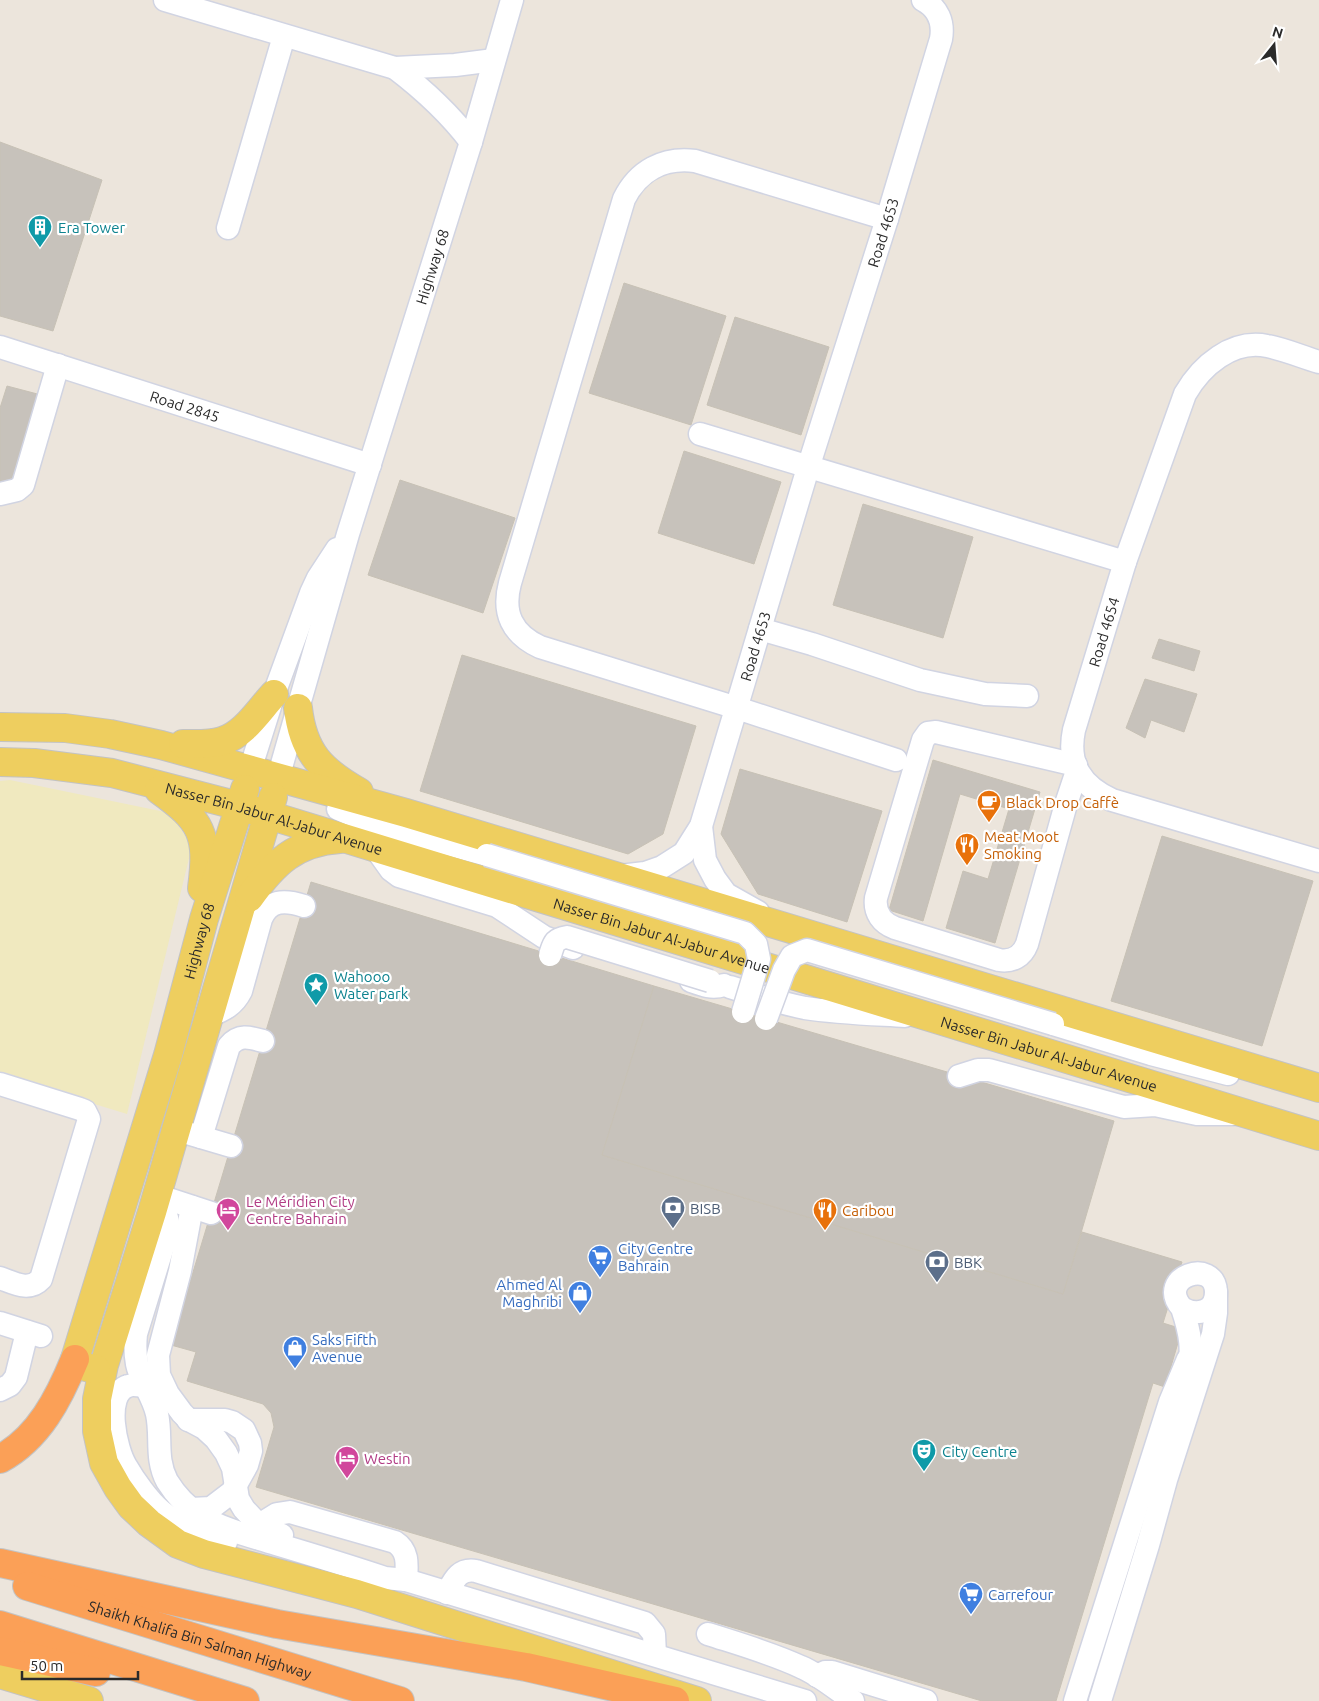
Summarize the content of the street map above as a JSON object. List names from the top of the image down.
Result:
{
  "streets": {
    "highway": ["Shaikh Khalifa Bin Salman Highway"],
    "main road": ["Highway 68", "Nasser Bin Jabur Al-Jabur Avenue"],
    "street": ["Road 4653", "Road 2845", "Road 4654"]
  },
  "crossings": [
    ["Road 4653", "Nasser Bin Jabur Al-Jabur Avenue"],
    ["Highway 68", "Road 2845"],
    ["Highway 68", "Nasser Bin Jabur Al-Jabur Avenue"]
  ],
  "places": {
    "building": ["Era Tower"],
    "cafe": ["Black Drop Caffè"],
    "restaurant": ["Meat Moot Smoking", "Caribou"],
    "place": ["Wahooo Water park"],
    "bank": ["BISB", "BBK"],
    "hotel": ["Le Méridien City Centre Bahrain", "Westin"],
    "supermarket": ["City Centre Bahrain", "Carrefour"],
    "shop": ["Ahmed Al Maghribi", "Saks Fifth Avenue"],
    "theatre": ["City Centre"]
  },
  "scale_bar": "50 m",
  "north": "top"
}
